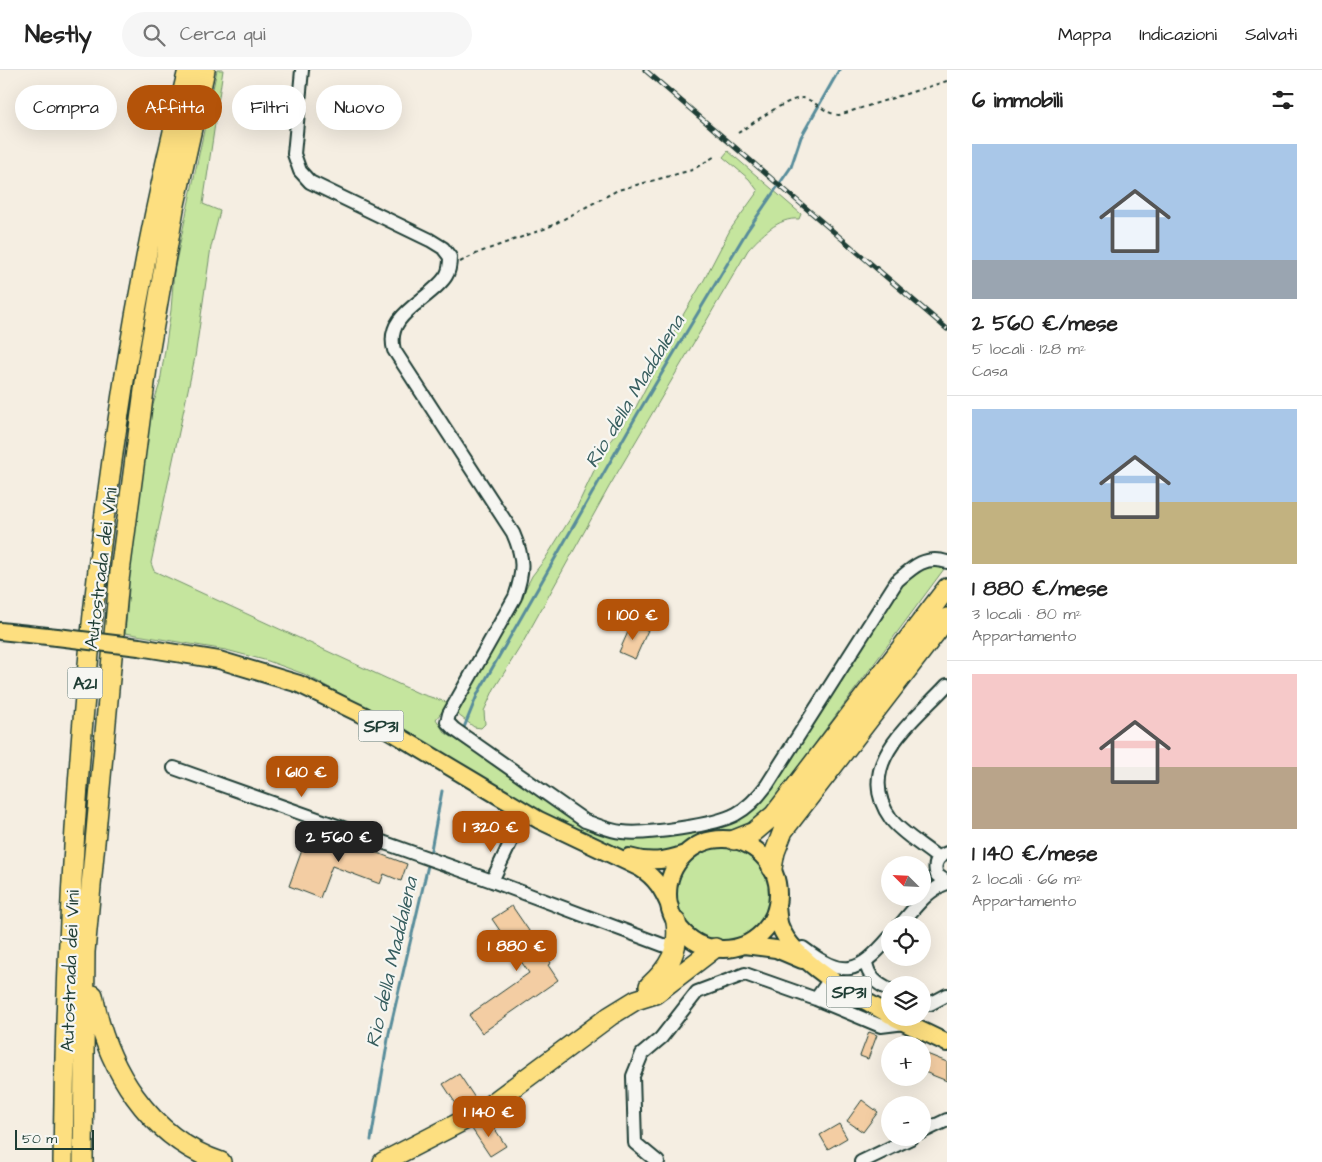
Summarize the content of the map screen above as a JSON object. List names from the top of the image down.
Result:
{
  "streets": {
    "highway": ["Autostrada dei Vini", "A21"],
    "main road": ["SP31"]
  },
  "water": ["Rio della Maddalena"],
  "scale_bar": "50 m",
  "north": "top left",
  "page": {
    "header": "Nestly",
    "search": "Cerca qui",
    "nav": ["Mappa", "Indicazioni", "Salvati"],
    "heading": "6 immobili",
    "chip": [
      "Compra",
      "Affitta",
      "Filtri",
      "Nuovo"
    ],
    "list": [
      {
        "name": "2 560 €/mese",
        "note": "5 locali · 128 m² · Casa"
      },
      {
        "name": "1 880 €/mese",
        "note": "3 locali · 80 m² · Appartamento"
      },
      {
        "name": "1 140 €/mese",
        "note": "2 locali · 66 m² · Appartamento"
      }
    ],
    "price": [
      "1 100 €",
      "1 610 €",
      "1 320 €",
      "2 560 €",
      "1 880 €",
      "1 140 €"
    ],
    "map_buttons": ["+", "−"],
    "scale": "50 m"
  }
}
